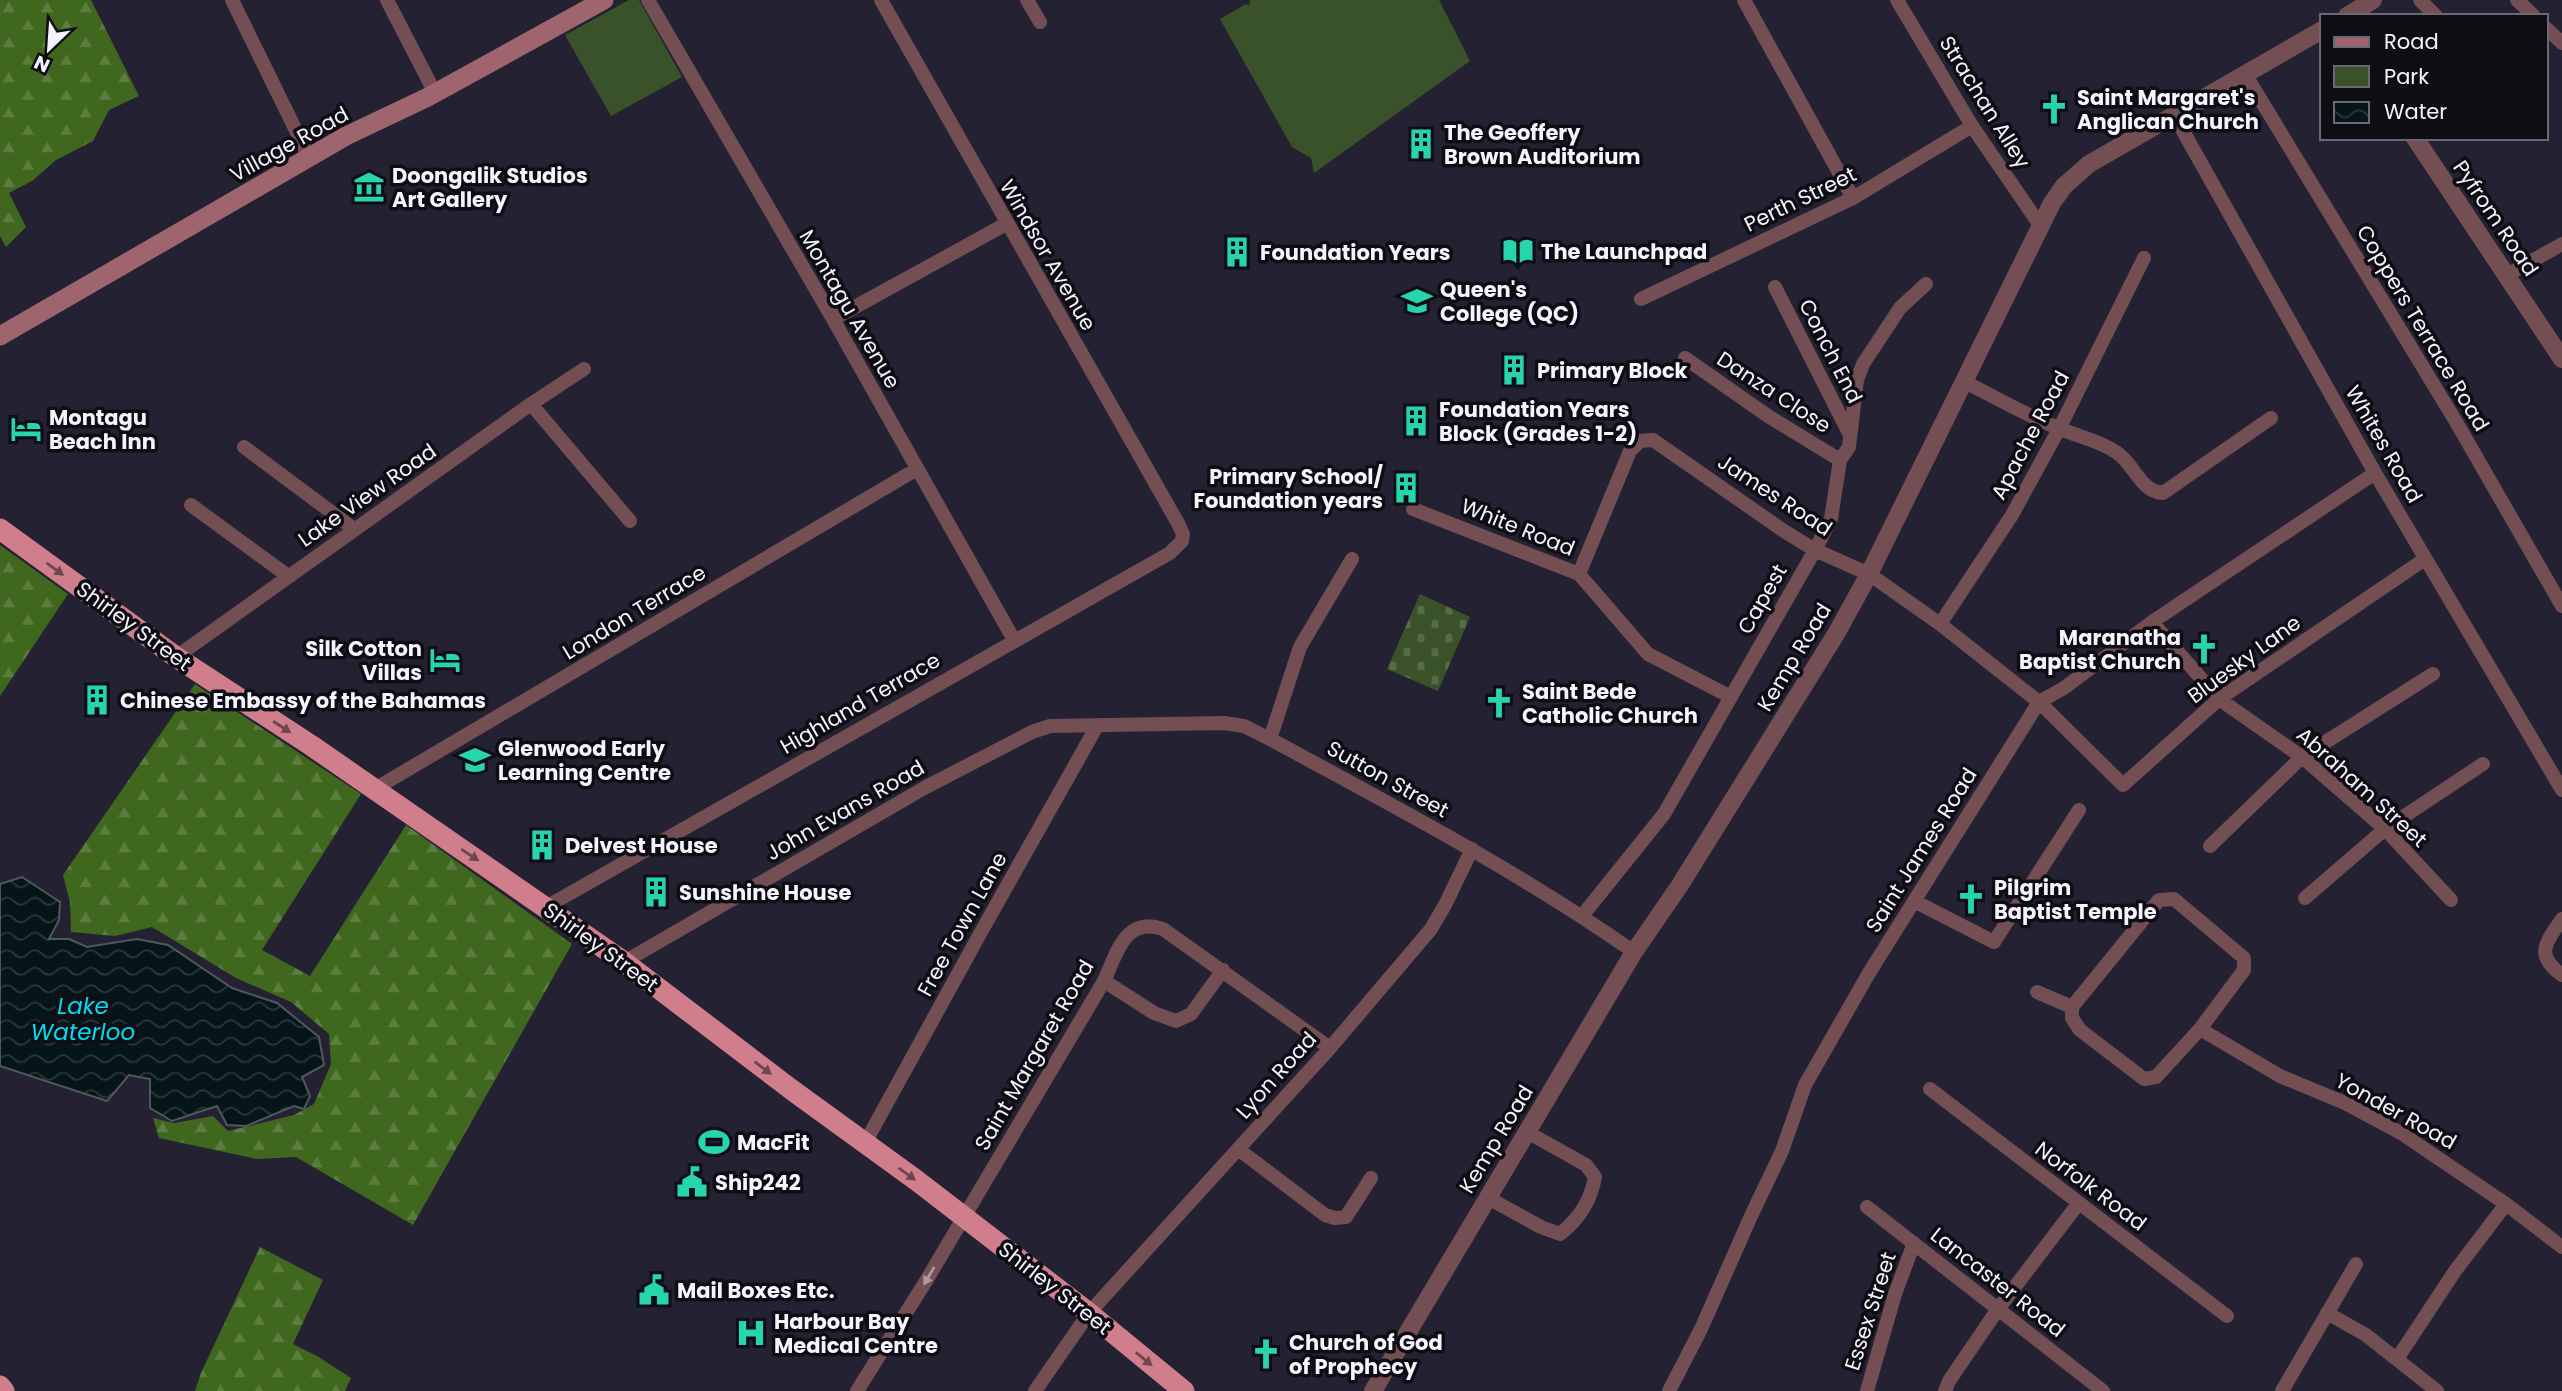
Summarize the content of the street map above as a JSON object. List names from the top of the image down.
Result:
{
  "streets": {
    "highway": ["Shirley Street"],
    "main road": ["Village Road"],
    "street": [
      "Strachan Alley",
      "Perth Street",
      "Pyfrom Road",
      "Windsor Avenue",
      "Montagu Avenue",
      "Coppers Terrace Road",
      "Conch End",
      "Danza Close",
      "Apache Road",
      "Whites Road",
      "Lake View Road",
      "James Road",
      "White Road",
      "Capest",
      "London Terrace",
      "Kemp Road",
      "Bluesky Lane",
      "Highland Terrace",
      "Sutton Street",
      "Abraham Street",
      "John Evans Road",
      "Saint James Road",
      "Free Town Lane",
      "Saint Margaret Road",
      "Lyon Road",
      "Yonder Road",
      "Norfolk Road",
      "Lancaster Road",
      "Essex Street"
    ]
  },
  "crossings": [
    ["Strachan Alley", "Perth Street"],
    ["Strachan Alley", "Kemp Road"],
    ["Windsor Avenue", "Highland Terrace"],
    ["Montagu Avenue", "London Terrace"],
    ["Montagu Avenue", "Highland Terrace"],
    ["Coppers Terrace Road", "Kemp Road"],
    ["Conch End", "Capest"],
    ["Danza Close", "Capest"],
    ["Apache Road", "James Road"],
    ["Whites Road", "Kemp Road"],
    ["Whites Road", "Bluesky Lane"],
    ["Whites Road", "Saint James Road"],
    ["Lake View Road", "Shirley Street"],
    ["James Road", "White Road"],
    ["James Road", "Capest"],
    ["James Road", "Kemp Road"],
    ["James Road", "Bluesky Lane"],
    ["James Road", "Saint James Road"],
    ["White Road", "Capest"],
    ["Capest", "Sutton Street"],
    ["London Terrace", "Shirley Street"],
    ["Shirley Street", "Highland Terrace"],
    ["Shirley Street", "John Evans Road"],
    ["Shirley Street", "Free Town Lane"],
    ["Shirley Street", "Saint Margaret Road"],
    ["Shirley Street", "Lyon Road"],
    ["Kemp Road", "Sutton Street"],
    ["Bluesky Lane", "Abraham Street"],
    ["Bluesky Lane", "Saint James Road"],
    ["Sutton Street", "John Evans Road"],
    ["Sutton Street", "Free Town Lane"],
    ["Sutton Street", "Lyon Road"],
    ["Abraham Street", "Saint James Road"],
    ["John Evans Road", "Free Town Lane"],
    ["Lancaster Road", "Essex Street"]
  ],
  "one_way": ["Shirley Street"],
  "water": ["Lake Waterloo"],
  "places": {
    "church": [
      "Saint Margaret's Anglican Church",
      "Maranatha Baptist Church",
      "Saint Bede Catholic Church",
      "Pilgrim Baptist Temple",
      "Church of God of Prophecy"
    ],
    "building": [
      "The Geoffery Brown Auditorium",
      "Foundation Years",
      "Primary Block",
      "Foundation Years Block (Grades 1-2)",
      "Primary School/ Foundation years",
      "Chinese Embassy of the Bahamas",
      "Delvest House",
      "Sunshine House"
    ],
    "museum": ["Doongalik Studios Art Gallery"],
    "library": ["The Launchpad"],
    "school or university": ["Queen's College (QC)", "Glenwood Early Learning Centre"],
    "hotel": ["Montagu Beach Inn", "Silk Cotton Villas"],
    "sports": ["MacFit"],
    "public building": ["Ship242", "Mail Boxes Etc."],
    "hospital": ["Harbour Bay Medical Centre"]
  },
  "legend": ["Road", "Park", "Water"],
  "north": "bottom left"
}
